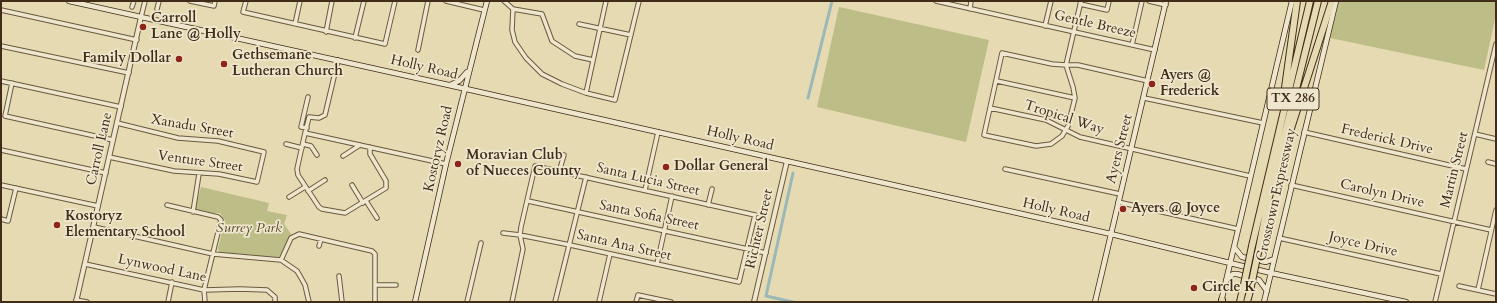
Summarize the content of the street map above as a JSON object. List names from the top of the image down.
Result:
{
  "streets": {
    "highway": ["TX 286", "Crosstown Expressway"],
    "main road": ["Holly Road", "Kostoryz Road", "Ayers Street"],
    "street": [
      "Gentle Breeze",
      "Tropical Way",
      "Xanadu Street",
      "Frederick Drive",
      "Carroll Lane",
      "Venture Street",
      "Martin Street",
      "Santa Lucia Street",
      "Carolyn Drive",
      "Santa Sofia Street",
      "Richter Street",
      "Joyce Drive",
      "Santa Ana Street",
      "Lynwood Lane"
    ]
  },
  "crossings": [
    ["Gentle Breeze", "Ayers Street"],
    ["Holly Road", "Carroll Lane"],
    ["Holly Road", "Kostoryz Road"],
    ["Holly Road", "Ayers Street"],
    ["Holly Road", "Crosstown Expressway"],
    ["Holly Road", "Richter Street"],
    ["Tropical Way", "Ayers Street"],
    ["Xanadu Street", "Carroll Lane"],
    ["Xanadu Street", "Venture Street"],
    ["Frederick Drive", "Martin Street"],
    ["Frederick Drive", "Crosstown Expressway"],
    ["Carroll Lane", "Venture Street"],
    ["Carroll Lane", "Lynwood Lane"],
    ["Martin Street", "Carolyn Drive"],
    ["Martin Street", "Joyce Drive"],
    ["Santa Lucia Street", "Santa Sofia Street"],
    ["Santa Lucia Street", "Santa Ana Street"],
    ["Carolyn Drive", "Crosstown Expressway"],
    ["Crosstown Expressway", "Joyce Drive"],
    ["Santa Sofia Street", "Richter Street"],
    ["Santa Sofia Street", "Santa Ana Street"]
  ],
  "parks": ["Surrey Park"],
  "places": [
    "Carroll Lane @ Holly",
    "Family Dollar",
    "Gethsemane Lutheran Church",
    "Ayers @ Frederick",
    "Moravian Club of Nueces County",
    "Dollar General",
    "Ayers @ Joyce",
    "Kostoryz Elementary School",
    "Circle K"
  ]
}
